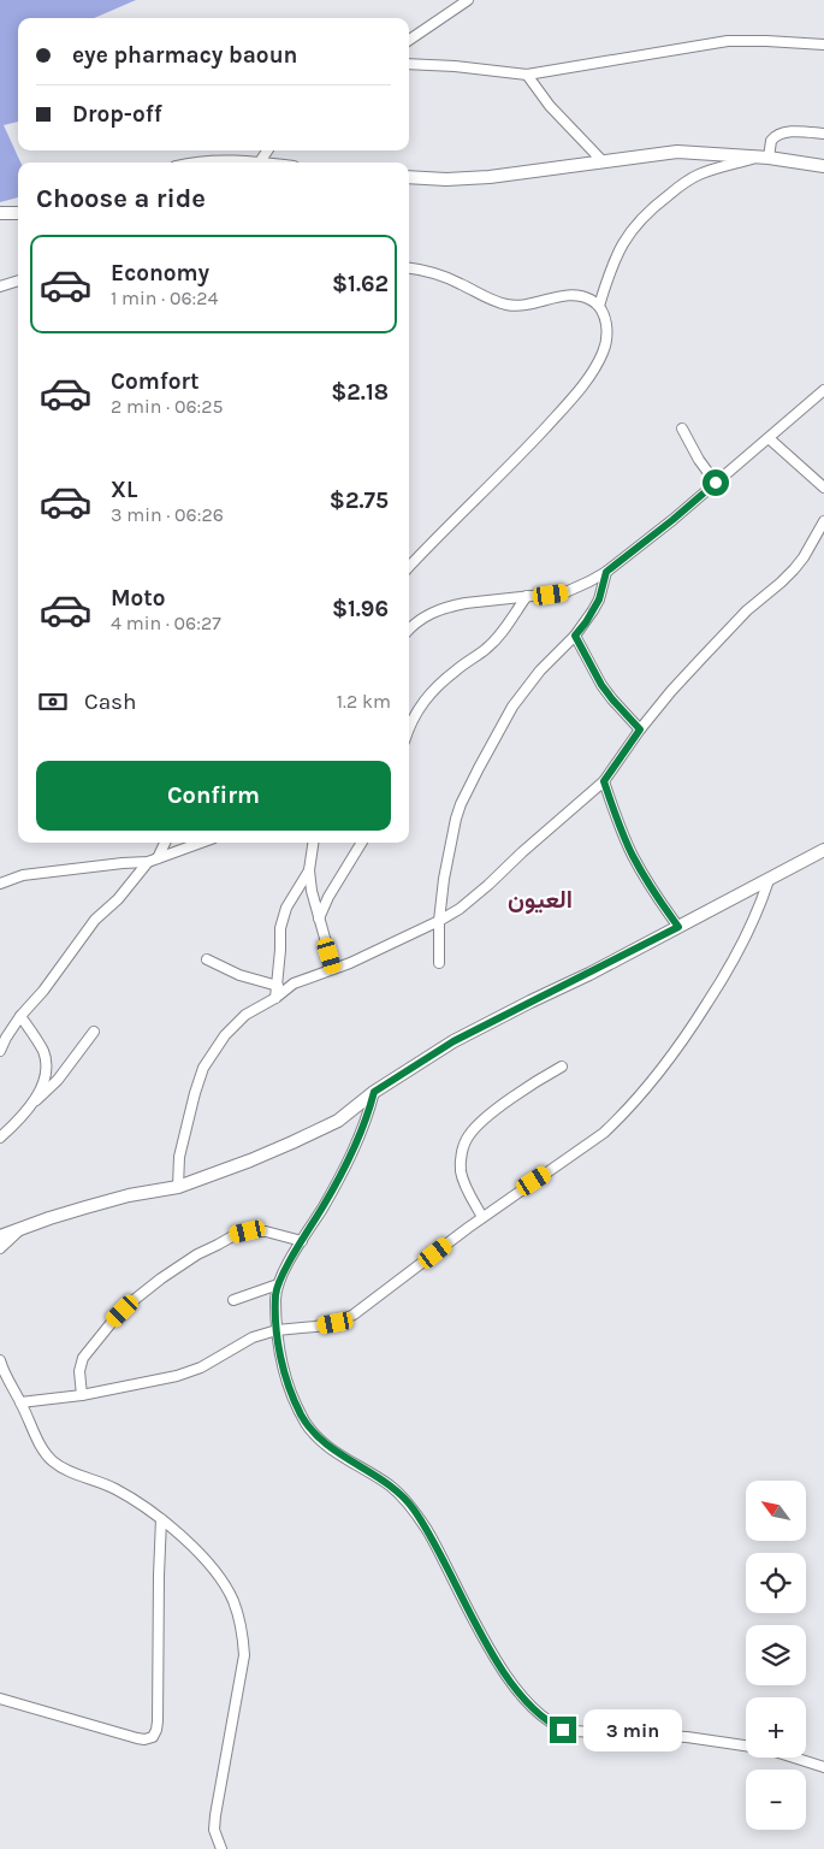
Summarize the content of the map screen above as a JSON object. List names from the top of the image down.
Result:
{
  "districts": ["العيون"],
  "north": "top left",
  "page": {
    "banner": ["eye pharmacy baoun", "Drop-off"],
    "heading": "Choose a ride",
    "list": [
      {
        "name": "Economy",
        "note": "1 min · 06:24",
        "value": "$1.62"
      },
      {
        "name": "Comfort",
        "note": "2 min · 06:25",
        "value": "$2.18"
      },
      {
        "name": "XL",
        "note": "3 min · 06:26",
        "value": "$2.75"
      },
      {
        "name": "Moto",
        "note": "4 min · 06:27",
        "value": "$1.96"
      }
    ],
    "pay": ["Cash", "1.2 km"],
    "buttons": "Confirm",
    "map_buttons": ["+", "−"],
    "bubble": "3 min"
  }
}
